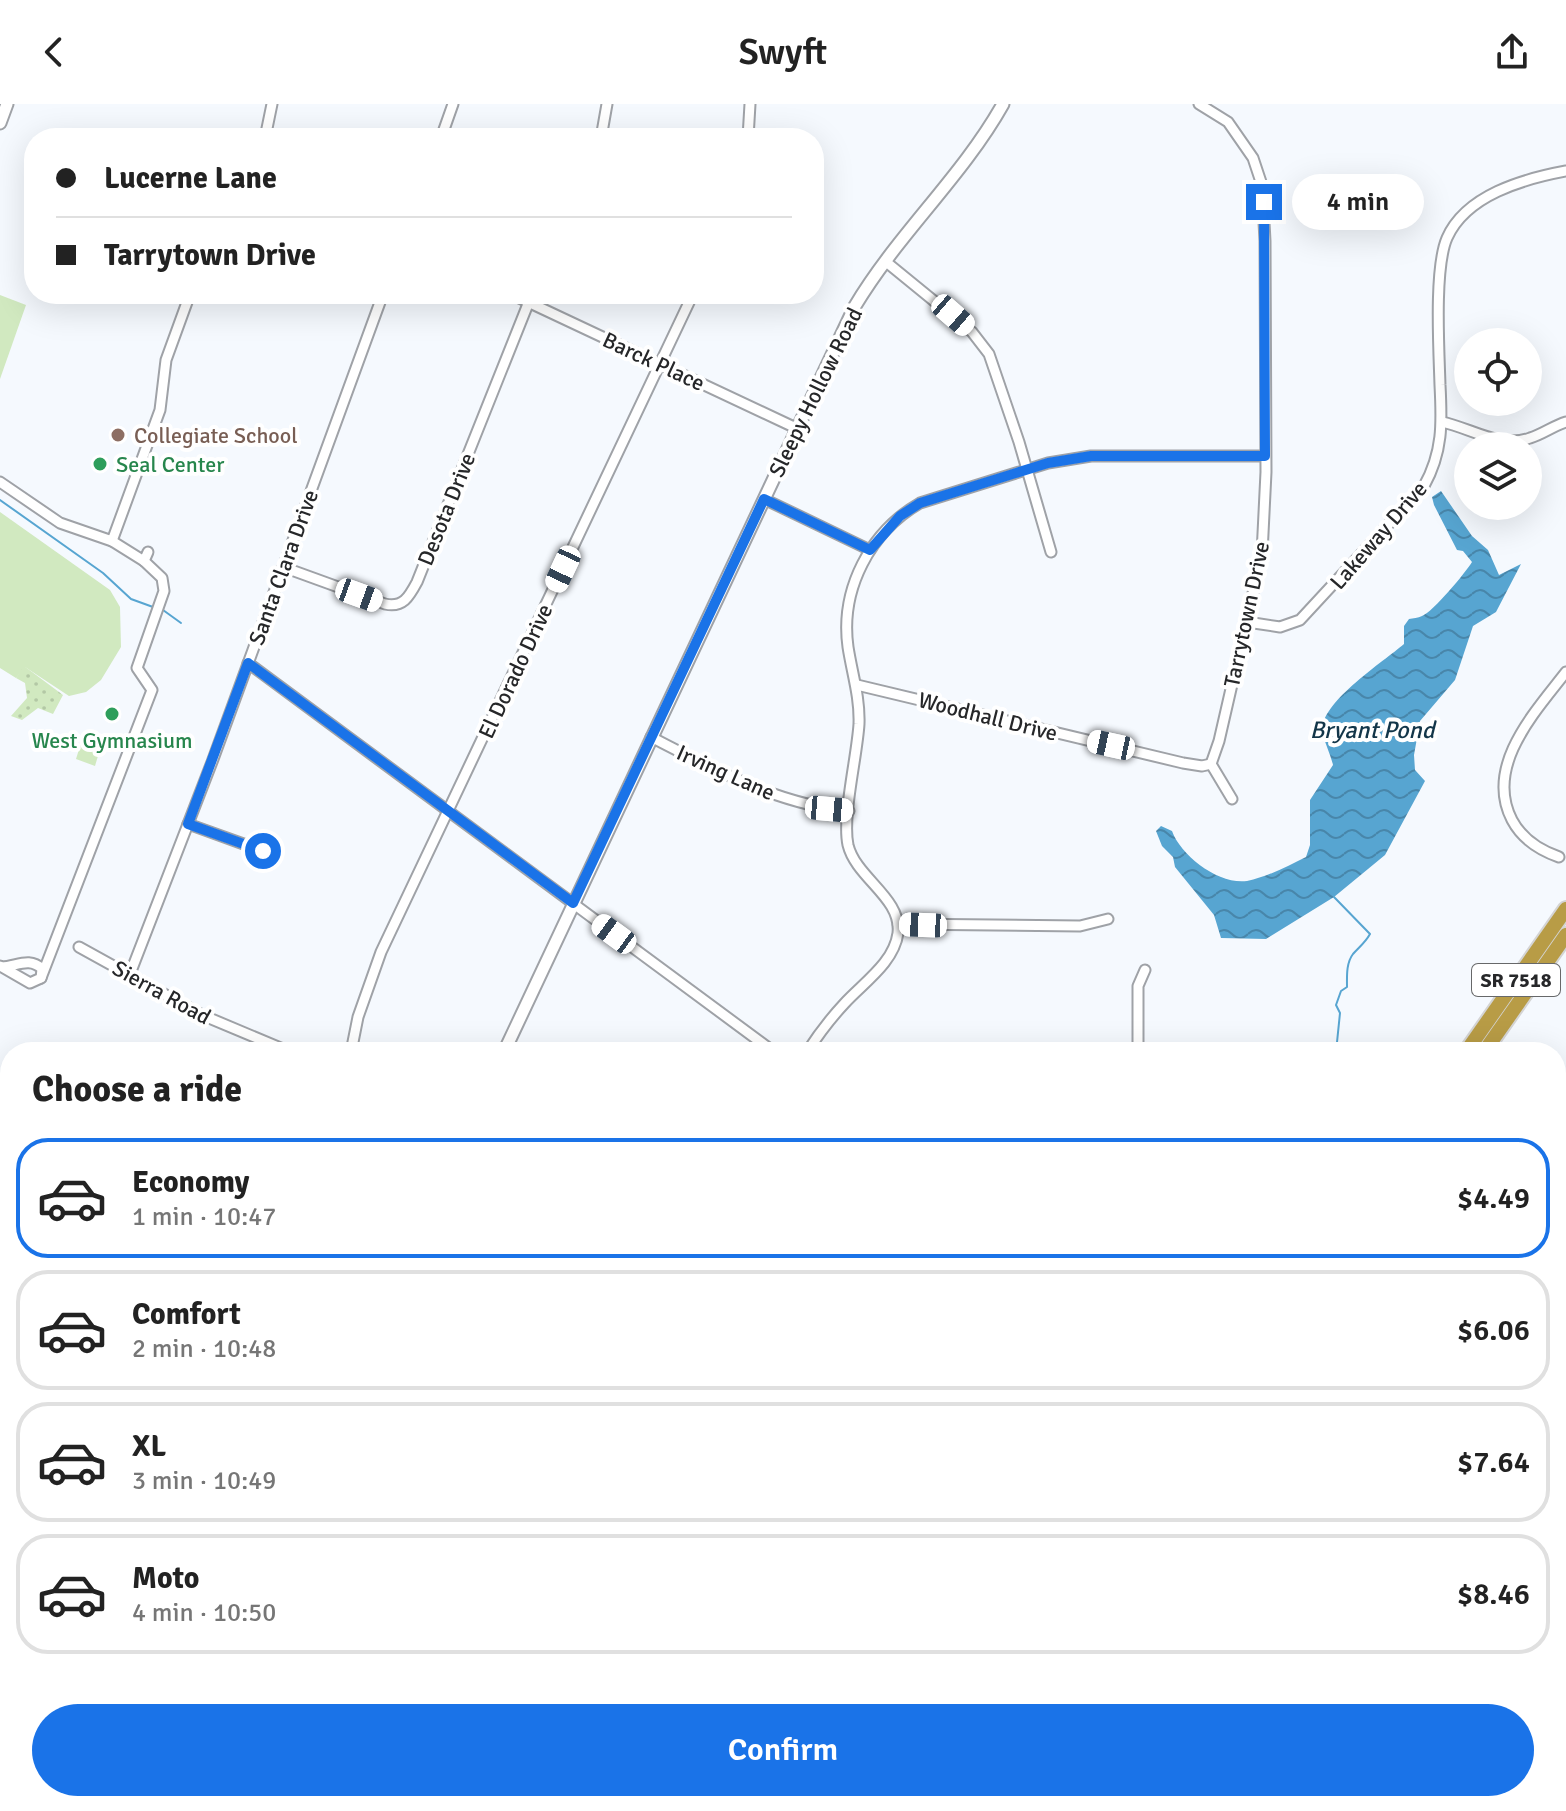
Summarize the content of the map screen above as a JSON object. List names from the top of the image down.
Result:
{
  "streets": {
    "highway": ["SR 7518"],
    "street": [
      "Barck Place",
      "Sleepy Hollow Road",
      "Desota Drive",
      "Lakeway Drive",
      "Santa Clara Drive",
      "Tarrytown Drive",
      "El Dorado Drive",
      "Woodhall Drive",
      "Irving Lane",
      "Sierra Road"
    ]
  },
  "crossings": [
    ["Barck Place", "Sleepy Hollow Road"],
    ["Barck Place", "El Dorado Drive"],
    ["Sleepy Hollow Road", "Irving Lane"],
    ["Desota Drive", "Santa Clara Drive"],
    ["Lakeway Drive", "Tarrytown Drive"],
    ["Santa Clara Drive", "Sierra Road"],
    ["Tarrytown Drive", "Woodhall Drive"]
  ],
  "water": ["Bryant Pond"],
  "places": ["Collegiate School", "Seal Center", "West Gymnasium"],
  "page": {
    "header": "Swyft",
    "banner": ["Lucerne Lane", "Tarrytown Drive"],
    "bubble": "4 min",
    "heading": "Choose a ride",
    "list": [
      {
        "name": "Economy",
        "note": "1 min · 10:47",
        "value": "$4.49"
      },
      {
        "name": "Comfort",
        "note": "2 min · 10:48",
        "value": "$6.06"
      },
      {
        "name": "XL",
        "note": "3 min · 10:49",
        "value": "$7.64"
      },
      {
        "name": "Moto",
        "note": "4 min · 10:50",
        "value": "$8.46"
      }
    ],
    "buttons": "Confirm"
  }
}
